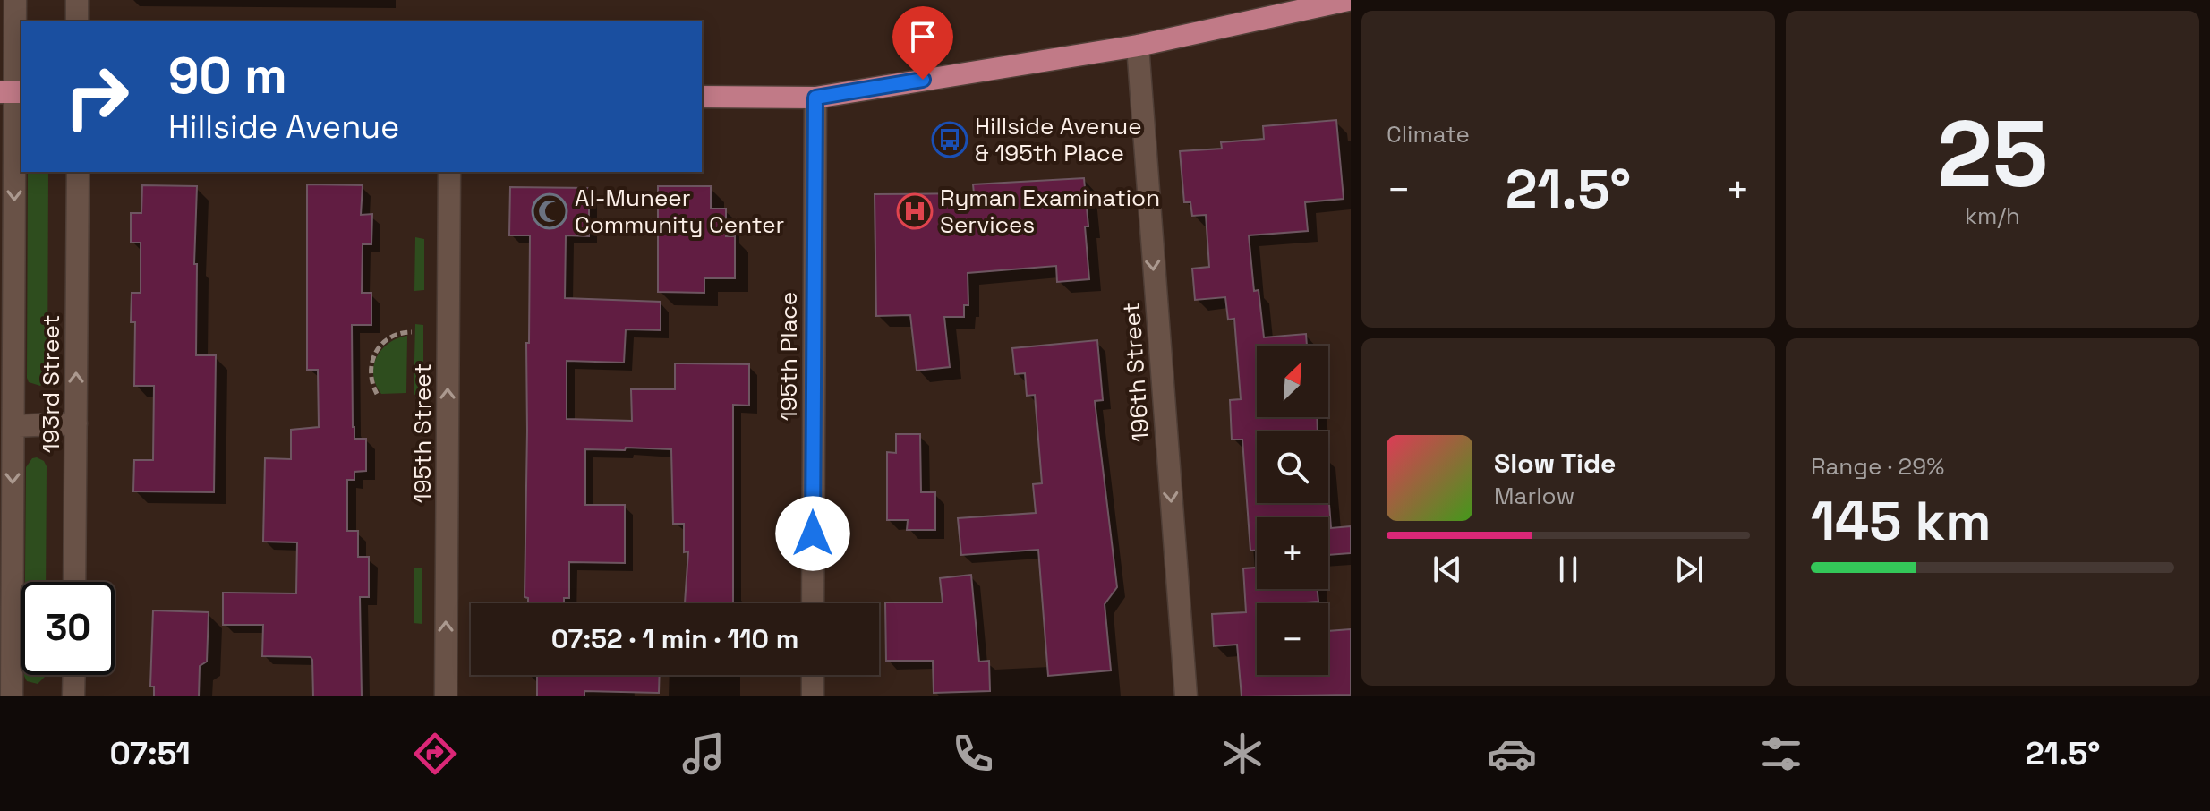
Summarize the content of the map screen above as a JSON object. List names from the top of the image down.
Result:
{
  "streets": {
    "street": [
      "195th Place",
      "196th Street",
      "193rd Street",
      "195th Street"
    ]
  },
  "one_way": ["196th Street", "195th Street"],
  "places": {
    "bus stop": ["Hillside Avenue & 195th Place"],
    "mosque": ["Al-Muneer Community Center"],
    "hospital": ["Ryman Examination Services"]
  },
  "north": "top right",
  "page": {
    "tile": [
      "Climate",
      ["25", "km/h"],
      ["Range · 29%", "145 km"]
    ],
    "turn": ["90 m", "Hillside Avenue"],
    "heat": ["−", "21.5°", "+"],
    "map_buttons": ["+", "−"],
    "song": ["Slow Tide", "Marlow"],
    "limit": "30",
    "trip": "07:52 · 1 min · 110 m",
    "tabs": ["07:51", "21.5°"]
  }
}
